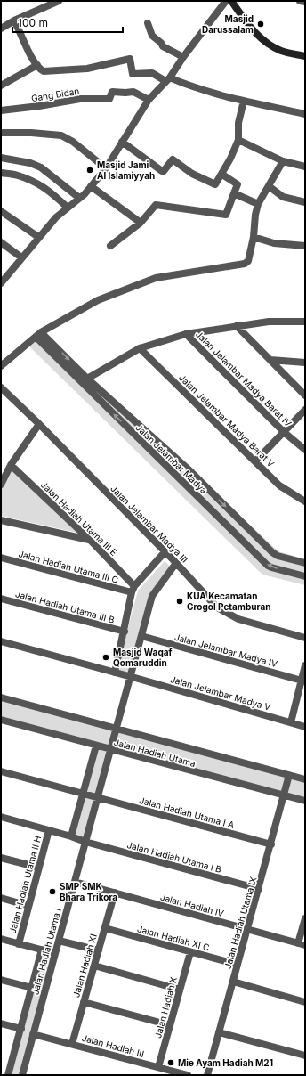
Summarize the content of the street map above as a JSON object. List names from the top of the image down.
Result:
{
  "streets": {
    "street": [
      "Gang Bidan",
      "Jalan Jelambar Madya Barat IV",
      "Jalan Jelambar Madya Barat V",
      "Jalan Jelambar Madya",
      "Jalan Hadiah Utama III E",
      "Jalan Jelambar Madya III",
      "Jalan Hadiah Utama III C",
      "Jalan Hadiah Utama III B",
      "Jalan Jelambar Madya IV",
      "Jalan Jelambar Madya V",
      "Jalan Hadiah Utama",
      "Jalan Hadiah Utama I A",
      "Jalan Hadiah Utama I B",
      "Jalan Hadiah Utama II H",
      "Jalan Hadiah IV",
      "Jalan Hadiah Utama IX",
      "Jalan Hadiah XI C",
      "Jalan Hadiah Utama I",
      "Jalan Hadiah XI",
      "Jalan Hadiah X",
      "Jalan Hadiah III"
    ]
  },
  "crossings": [
    ["Jalan Hadiah Utama III E", "Jalan Hadiah Utama III C"],
    ["Jalan Jelambar Madya III", "Jalan Hadiah Utama I"],
    ["Jalan Jelambar Madya IV", "Jalan Hadiah Utama I"],
    ["Jalan Jelambar Madya V", "Jalan Hadiah Utama I"],
    ["Jalan Hadiah Utama", "Jalan Hadiah Utama IX"],
    ["Jalan Hadiah Utama", "Jalan Hadiah Utama I"],
    ["Jalan Hadiah Utama I A", "Jalan Hadiah Utama IX"],
    ["Jalan Hadiah Utama I A", "Jalan Hadiah Utama I"],
    ["Jalan Hadiah Utama I B", "Jalan Hadiah Utama II H"],
    ["Jalan Hadiah Utama I B", "Jalan Hadiah Utama IX"],
    ["Jalan Hadiah Utama I B", "Jalan Hadiah Utama I"],
    ["Jalan Hadiah IV", "Jalan Hadiah Utama IX"],
    ["Jalan Hadiah IV", "Jalan Hadiah Utama I"],
    ["Jalan Hadiah IV", "Jalan Hadiah XI"],
    ["Jalan Hadiah Utama IX", "Jalan Hadiah XI C"],
    ["Jalan Hadiah XI C", "Jalan Hadiah XI"],
    ["Jalan Hadiah XI C", "Jalan Hadiah X"],
    ["Jalan Hadiah Utama I", "Jalan Hadiah III"],
    ["Jalan Hadiah XI", "Jalan Hadiah III"],
    ["Jalan Hadiah X", "Jalan Hadiah III"]
  ],
  "places": [
    "Masjid Darussalam",
    "Masjid Jami Al Islamiyyah",
    "KUA Kecamatan Grogol Petamburan",
    "Masjid Waqaf Qomaruddin",
    "SMP SMK Bhara Trikora",
    "Mie Ayam Hadiah M21"
  ],
  "scale_bar": "100 m"
}
